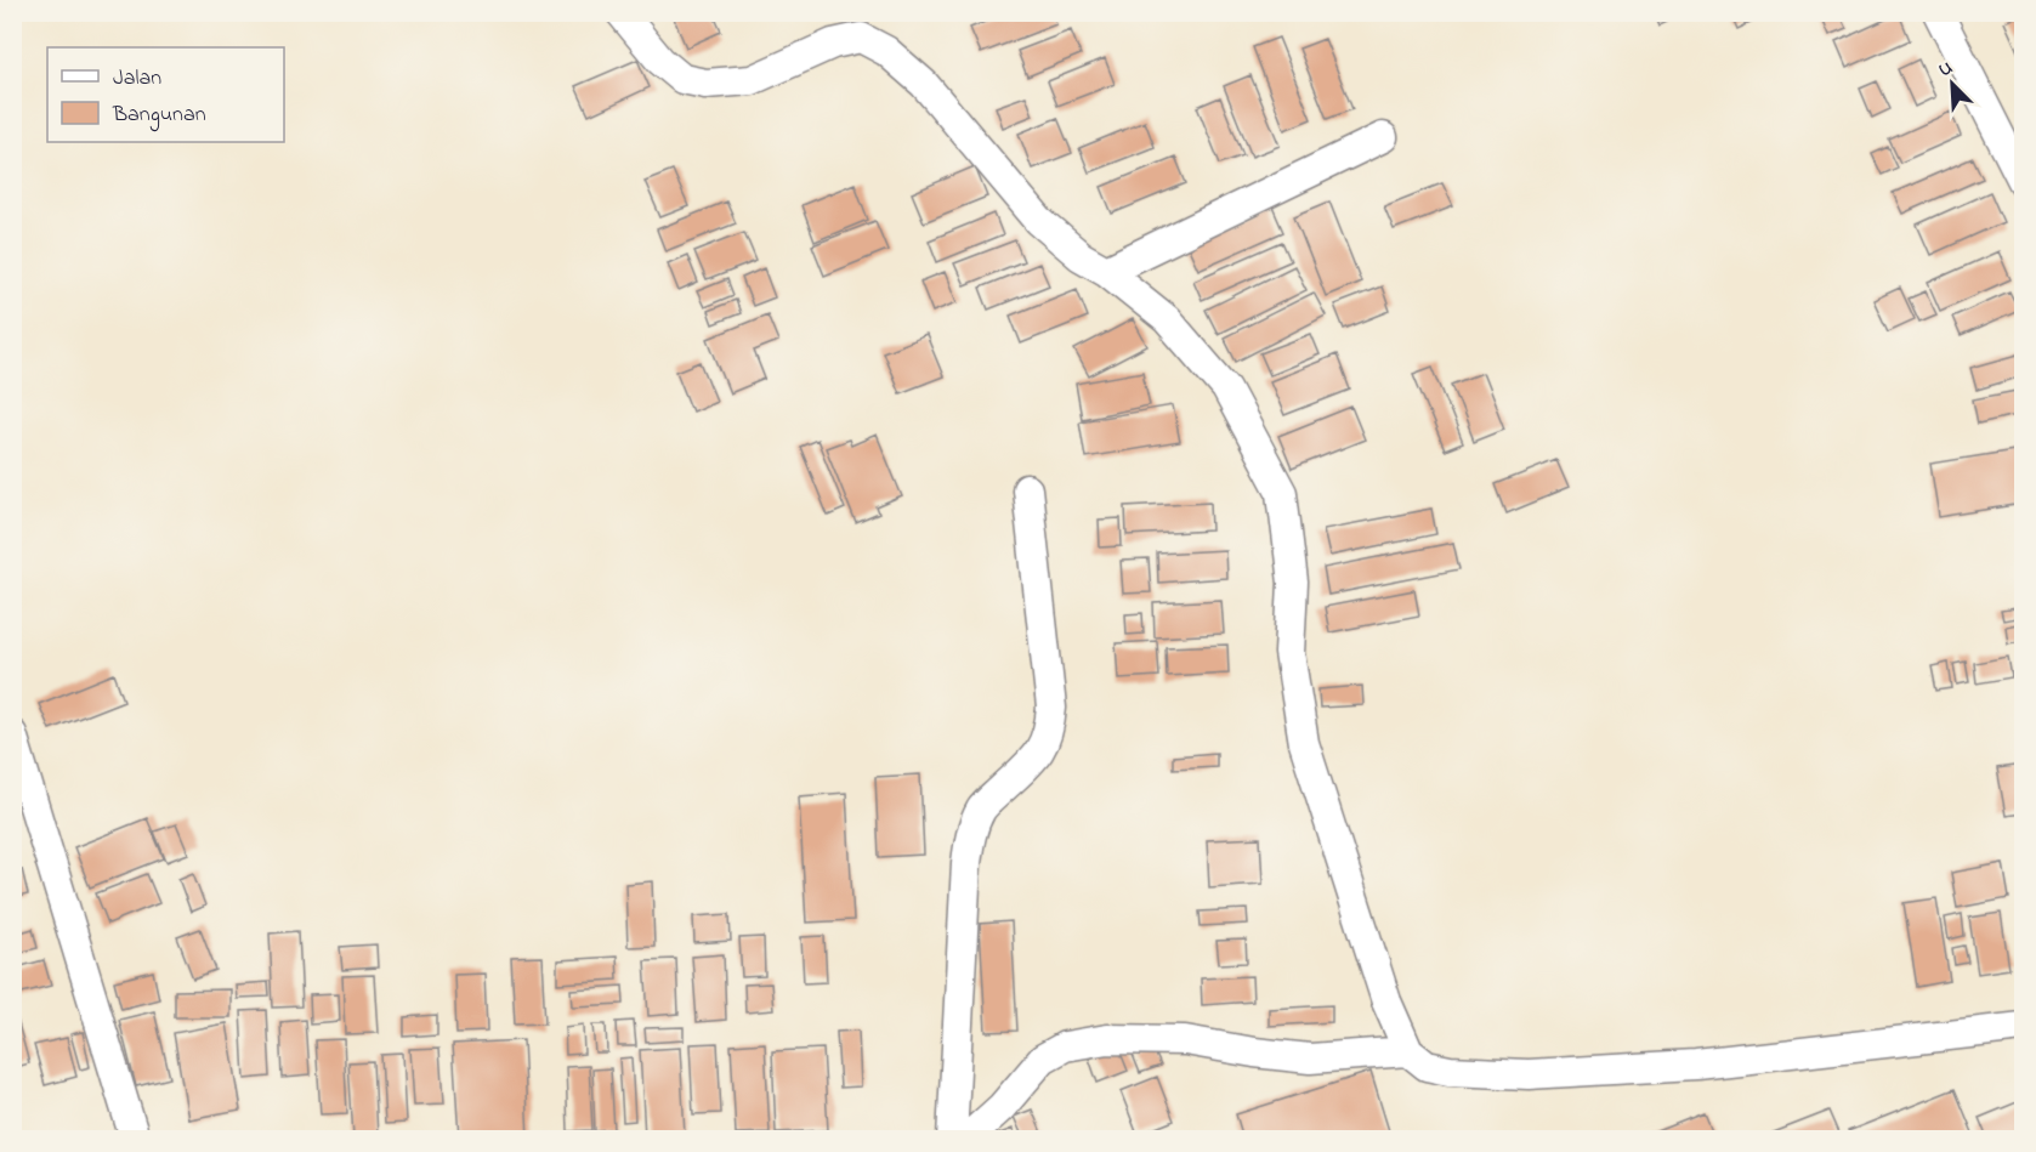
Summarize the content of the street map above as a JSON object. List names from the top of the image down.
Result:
{
  "legend": ["Jalan", "Bangunan"],
  "north": "top left"
}
